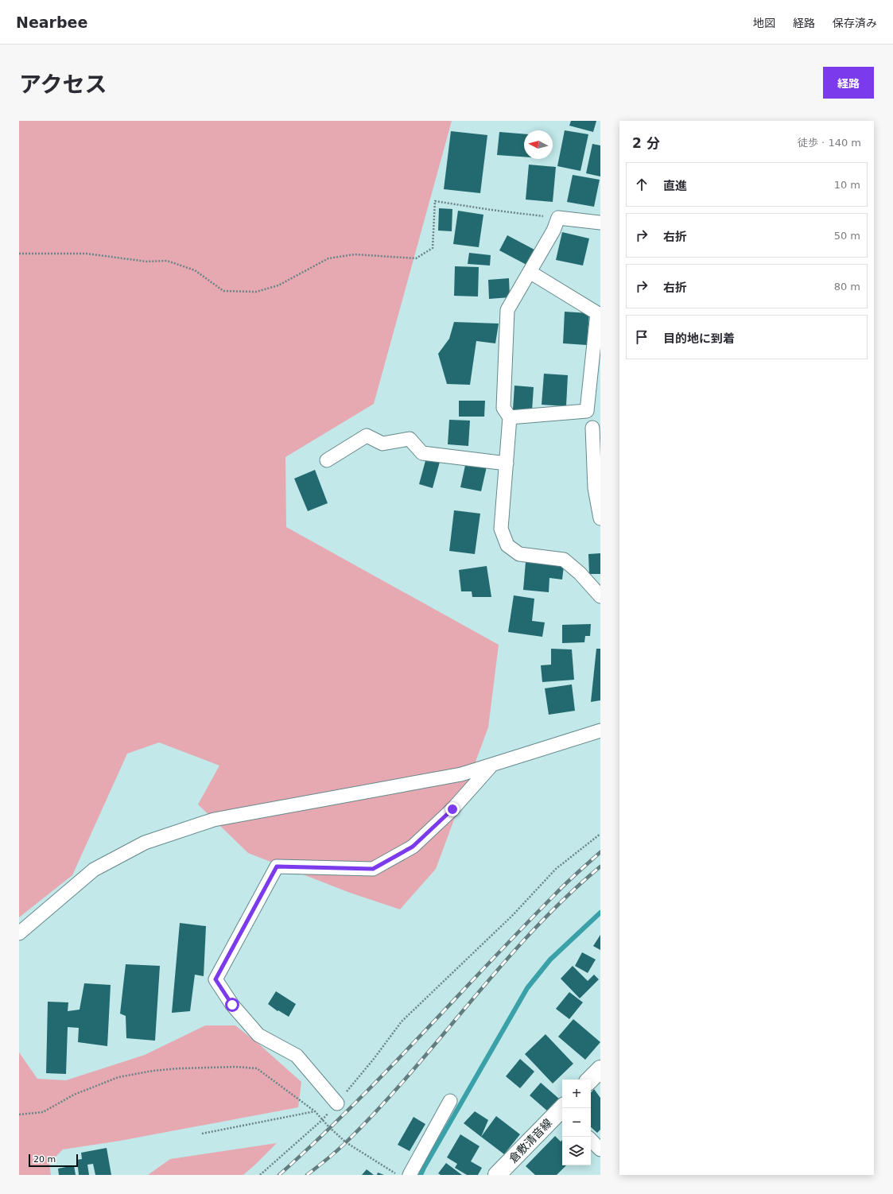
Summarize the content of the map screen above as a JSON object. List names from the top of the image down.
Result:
{
  "streets": {
    "main road": ["倉敷清音線"]
  },
  "scale_bar": "20 m",
  "north": "left",
  "page": {
    "header": "Nearbee",
    "nav": ["地図", "経路", "保存済み"],
    "title": "アクセス",
    "buttons": "経路",
    "heading": ["2 分", "徒歩 · 140 m"],
    "list": [
      ["直進", "10 m"],
      ["右折", "50 m"],
      ["右折", "80 m"],
      "目的地に到着"
    ],
    "map_buttons": ["+", "−"],
    "scale": "20 m"
  }
}
